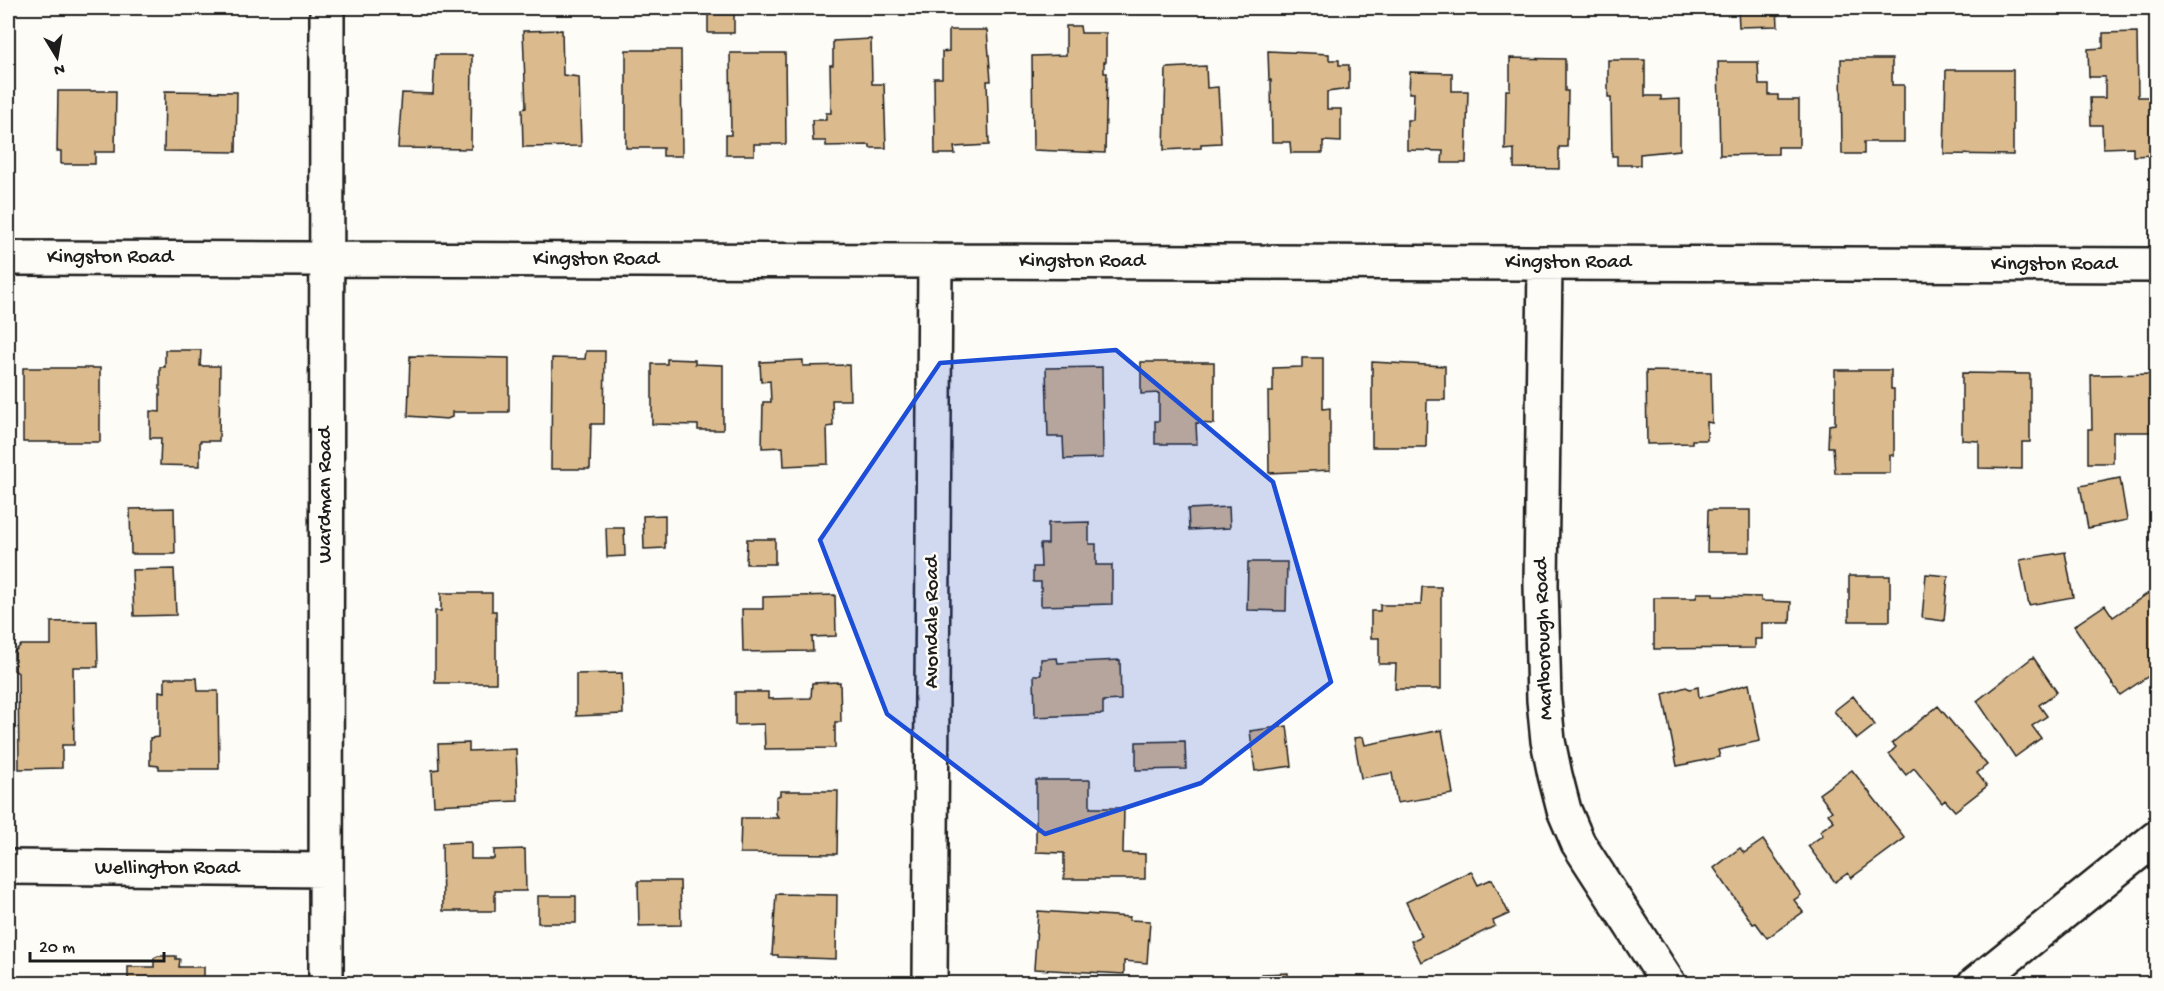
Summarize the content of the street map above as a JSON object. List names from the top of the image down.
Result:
{
  "streets": {
    "street": [
      "Kingston Road",
      "Wardman Road",
      "Avondale Road",
      "Marlborough Road",
      "Wellington Road"
    ]
  },
  "crossings": [
    ["Kingston Road", "Wardman Road"],
    ["Kingston Road", "Avondale Road"],
    ["Kingston Road", "Marlborough Road"],
    ["Wardman Road", "Wellington Road"]
  ],
  "scale_bar": "20 m",
  "north": "bottom"
}
